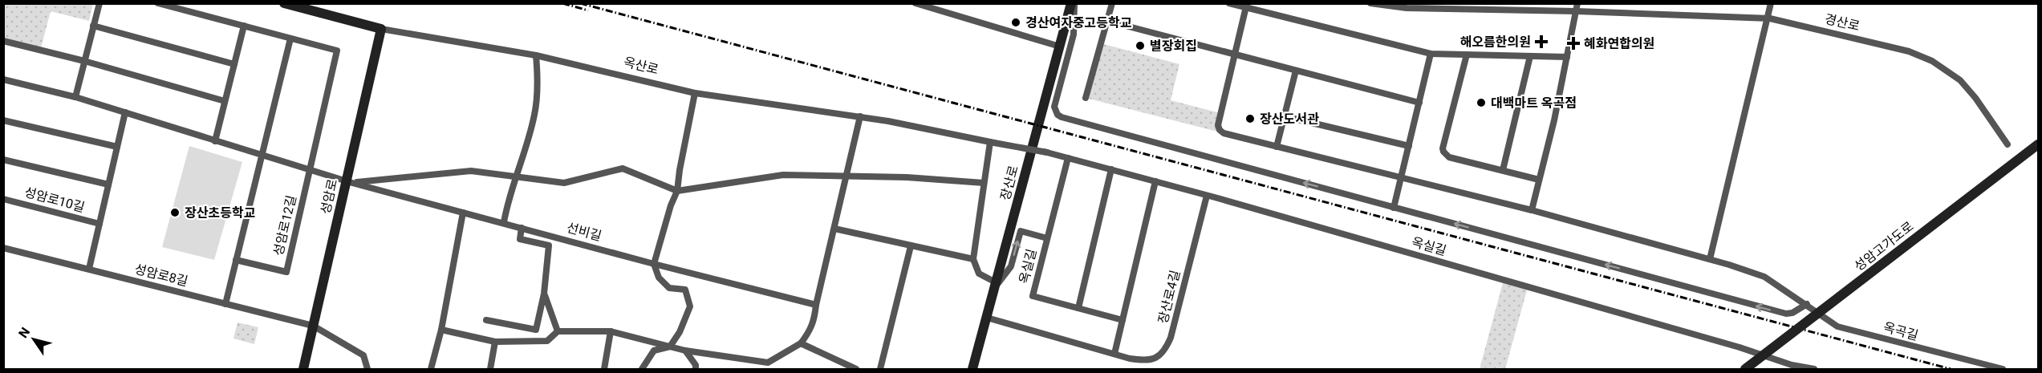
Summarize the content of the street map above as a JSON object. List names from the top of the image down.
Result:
{
  "streets": {
    "street": [
      "경산로",
      "옥산로",
      "장산로",
      "성암로",
      "성암로10길",
      "성암로12길",
      "선비길",
      "옥실길",
      "성암고가도로",
      "성암로8길",
      "장산로4길",
      "옥곡길"
    ]
  },
  "crossings": [
    ["옥산로", "성암로"],
    ["옥산로", "옥실길"],
    ["장산로", "장산로4길"],
    ["성암로", "선비길"],
    ["성암로", "성암로8길"],
    ["옥실길", "장산로4길"]
  ],
  "places": {
    "other": [
      "경산여자중고등학교",
      "별장회집",
      "대백마트 옥곡점",
      "장산도서관",
      "장산초등학교"
    ],
    "health": ["해오름한의원", "혜화연합의원"]
  },
  "north": "top left"
}
